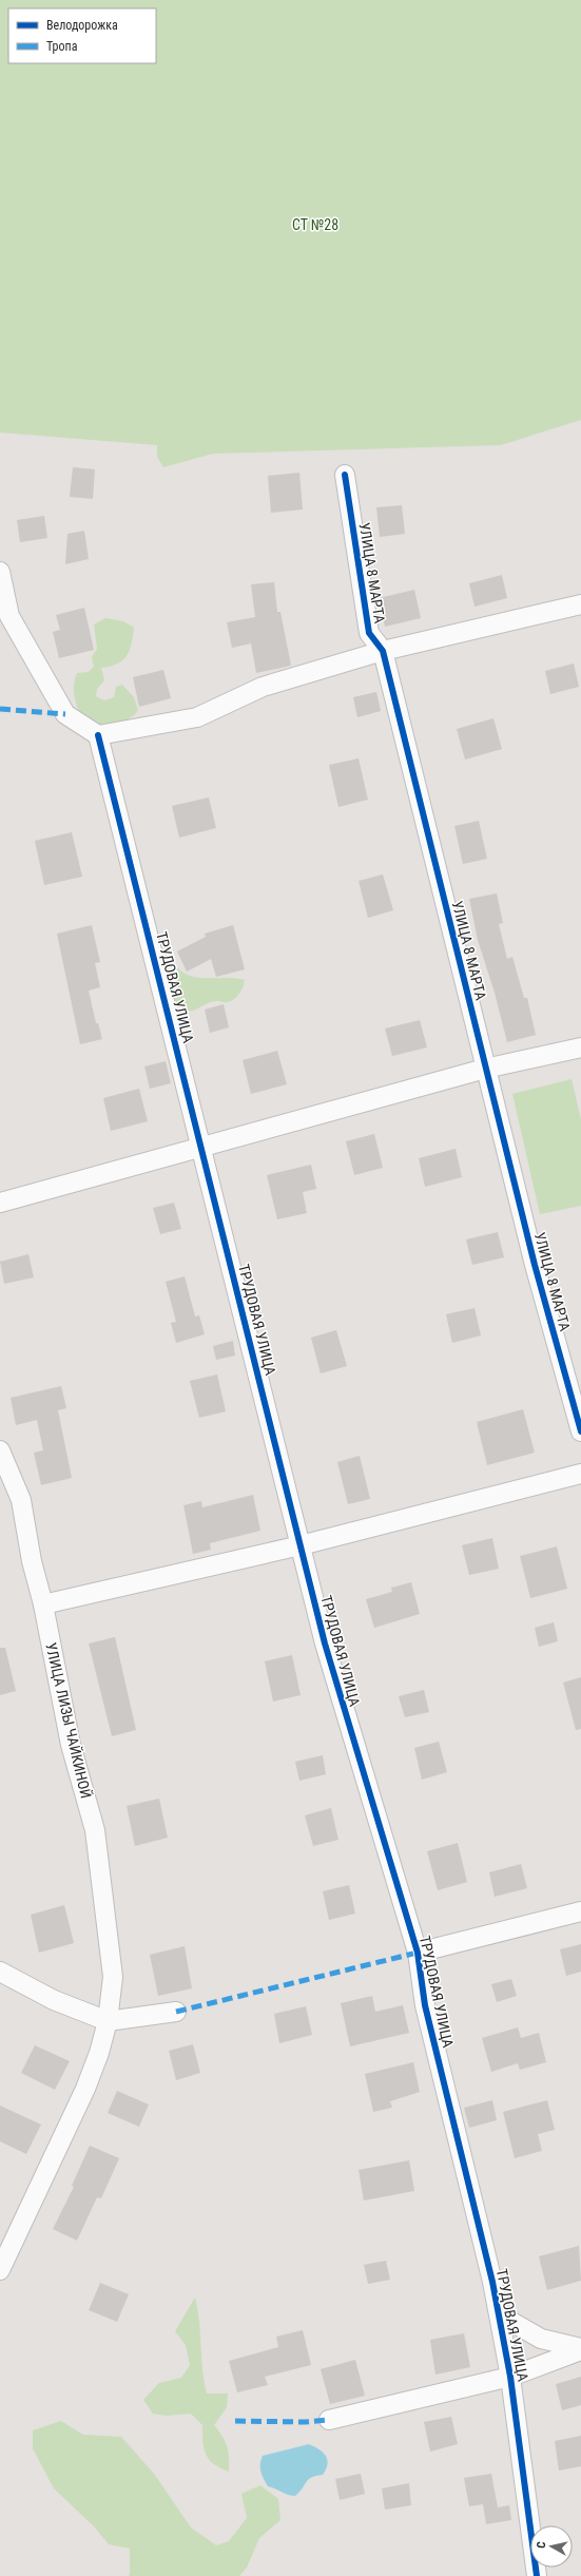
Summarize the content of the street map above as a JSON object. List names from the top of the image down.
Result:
{
  "streets": {
    "street": ["УЛИЦА 8 МАРТА", "ТРУДОВАЯ УЛИЦА", "УЛИЦА ЛИЗЫ ЧАЙКИНОЙ"]
  },
  "parks": ["СТ №28"],
  "legend": ["Велодорожка", "Тропа"],
  "north": "left"
}
